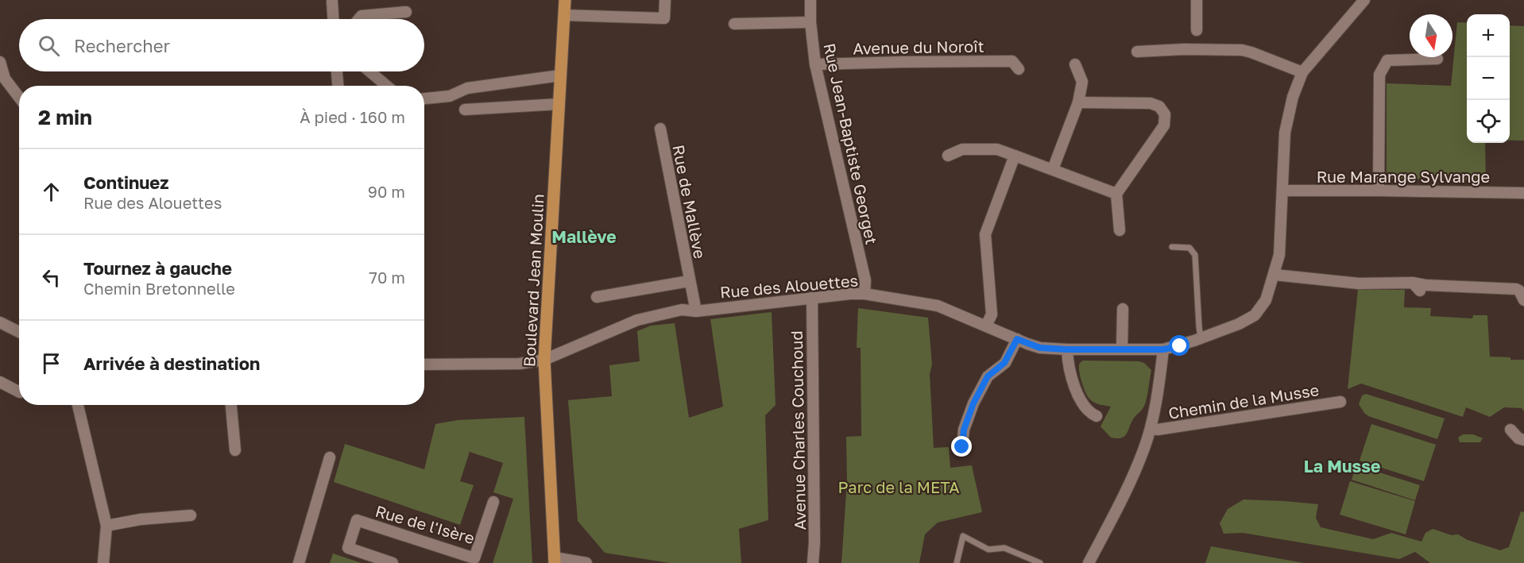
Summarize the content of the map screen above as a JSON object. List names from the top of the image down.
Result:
{
  "streets": {
    "main road": ["Boulevard Jean Moulin"],
    "street": [
      "Avenue du Noroît",
      "Rue Jean-Baptiste Georget",
      "Rue Marange Sylvange",
      "Rue de Mallève",
      "Rue des Alouettes",
      "Chemin de la Musse",
      "Avenue Charles Couchoud",
      "Rue de l'Isère"
    ]
  },
  "crossings": [
    ["Avenue du Noroît", "Rue Jean-Baptiste Georget"],
    ["Rue Jean-Baptiste Georget", "Rue des Alouettes"],
    ["Rue Marange Sylvange", "Rue des Alouettes"],
    ["Rue de Mallève", "Rue des Alouettes"],
    ["Boulevard Jean Moulin", "Rue des Alouettes"],
    ["Rue des Alouettes", "Avenue Charles Couchoud"]
  ],
  "districts": ["Mallève", "La Musse"],
  "parks": ["Parc de la META"],
  "north": "bottom",
  "page": {
    "map_buttons": ["+", "−"],
    "search": "Rechercher",
    "heading": ["2 min", "À pied · 160 m"],
    "list": [
      ["Continuez", "Rue des Alouettes", "90 m"],
      ["Tournez à gauche", "Chemin Bretonnelle", "70 m"],
      "Arrivée à destination"
    ]
  }
}
